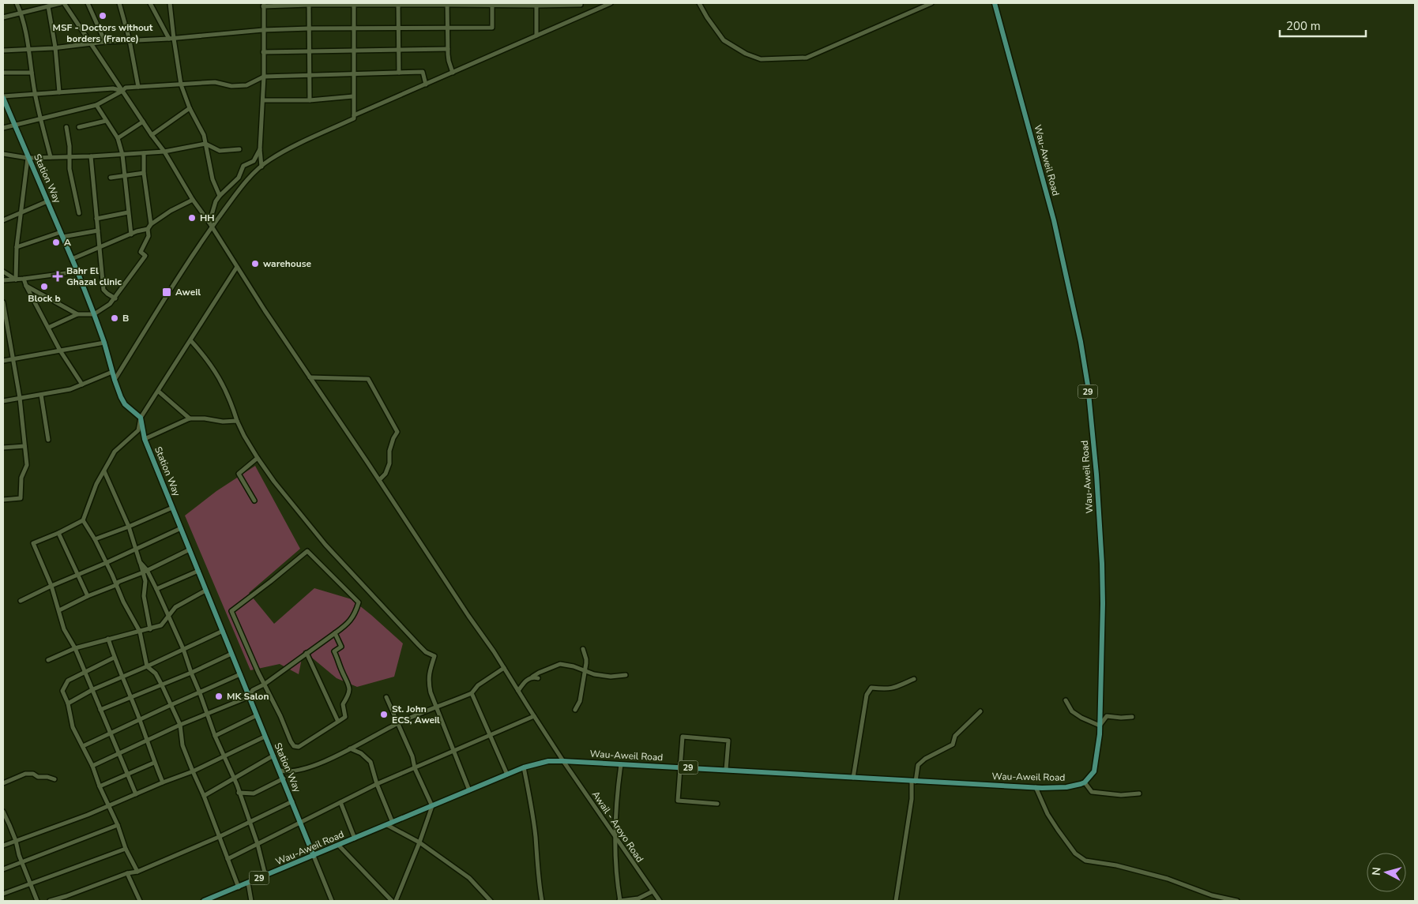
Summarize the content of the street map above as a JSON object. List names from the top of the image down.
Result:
{
  "streets": {
    "main road": ["Wau-Aweil Road", "Station Way", "29"],
    "street": ["Awail - Aroyo Road"]
  },
  "crossings": [
    ["Wau-Aweil Road", "Station Way"],
    ["Wau-Aweil Road", "Awail - Aroyo Road"]
  ],
  "places": {
    "other": [
      "MSF - Doctors without borders (France)",
      "HH",
      "A",
      "warehouse",
      "Block b",
      "B",
      "MK Salon",
      "St. John ECS, Aweil"
    ],
    "health": ["Bahr El Ghazal clinic"],
    "transit": ["Aweil"]
  },
  "scale_bar": "200 m",
  "north": "left"
}
